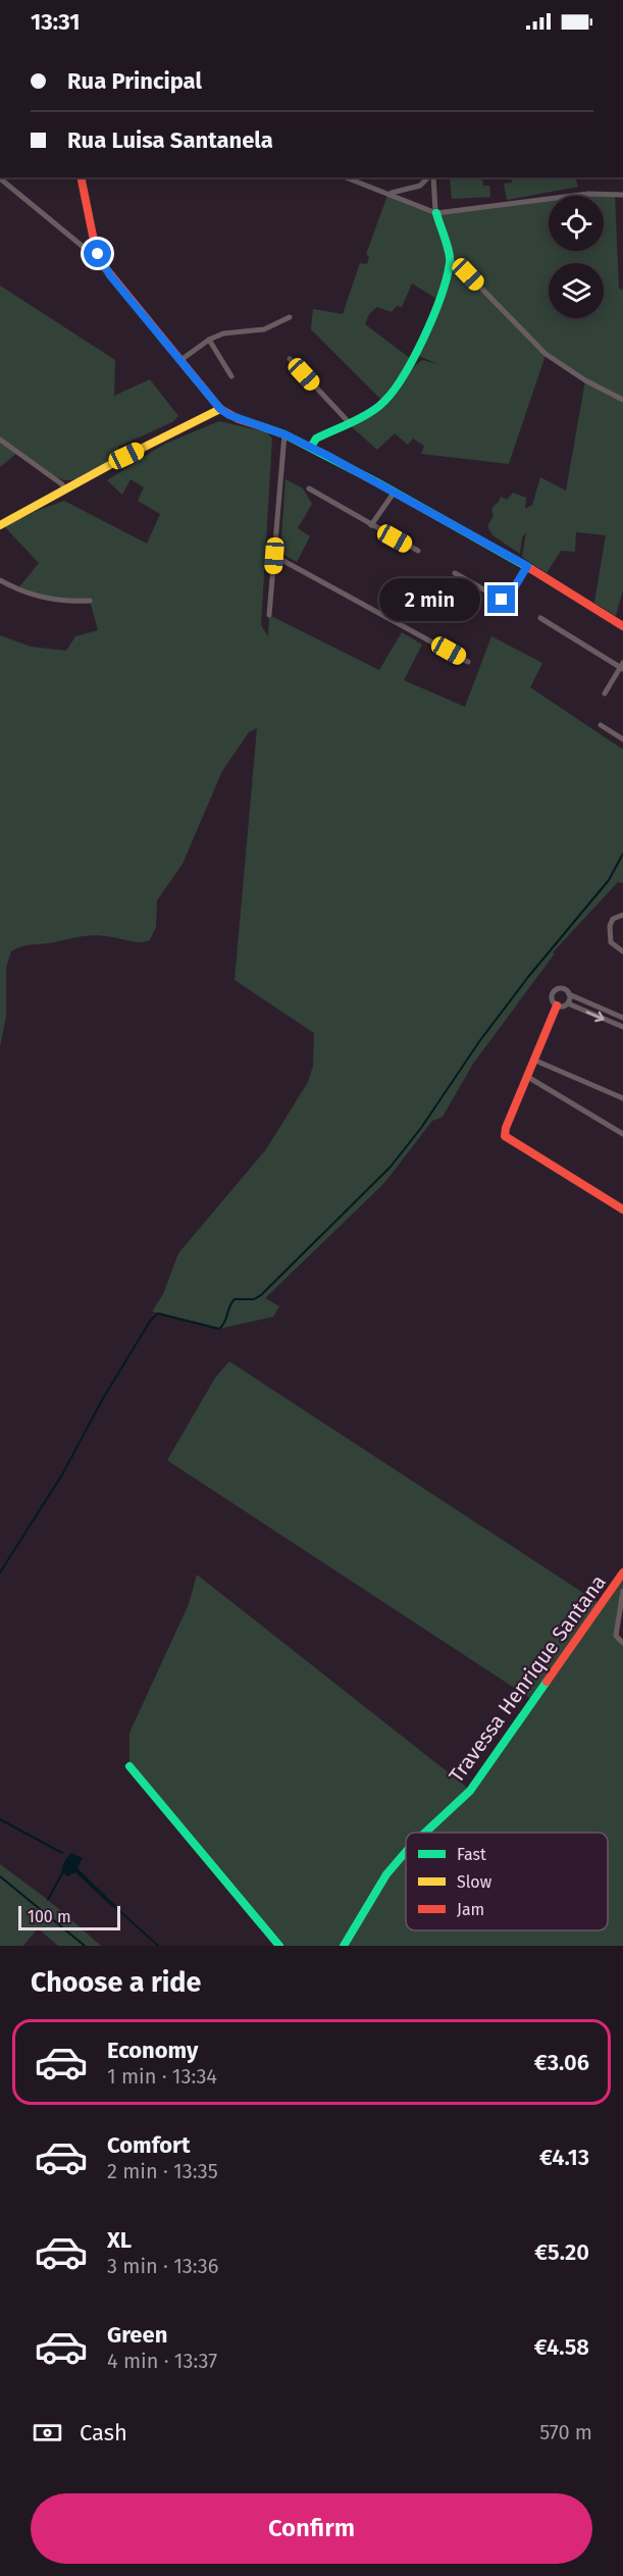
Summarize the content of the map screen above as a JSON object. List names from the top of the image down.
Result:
{
  "streets": {
    "street": ["Travessa Henrique Santana"]
  },
  "legend": ["Fast", "Slow", "Jam"],
  "scale_bar": "100 m",
  "page": {
    "status": "13:31",
    "banner": ["Rua Principal", "Rua Luisa Santanela"],
    "bubble": "2 min",
    "scale": "100 m",
    "heading": "Choose a ride",
    "list": [
      {
        "name": "Economy",
        "note": "1 min · 13:34",
        "value": "€3.06"
      },
      {
        "name": "Comfort",
        "note": "2 min · 13:35",
        "value": "€4.13"
      },
      {
        "name": "XL",
        "note": "3 min · 13:36",
        "value": "€5.20"
      },
      {
        "name": "Green",
        "note": "4 min · 13:37",
        "value": "€4.58"
      }
    ],
    "pay": ["Cash", "570 m"],
    "buttons": "Confirm"
  }
}
